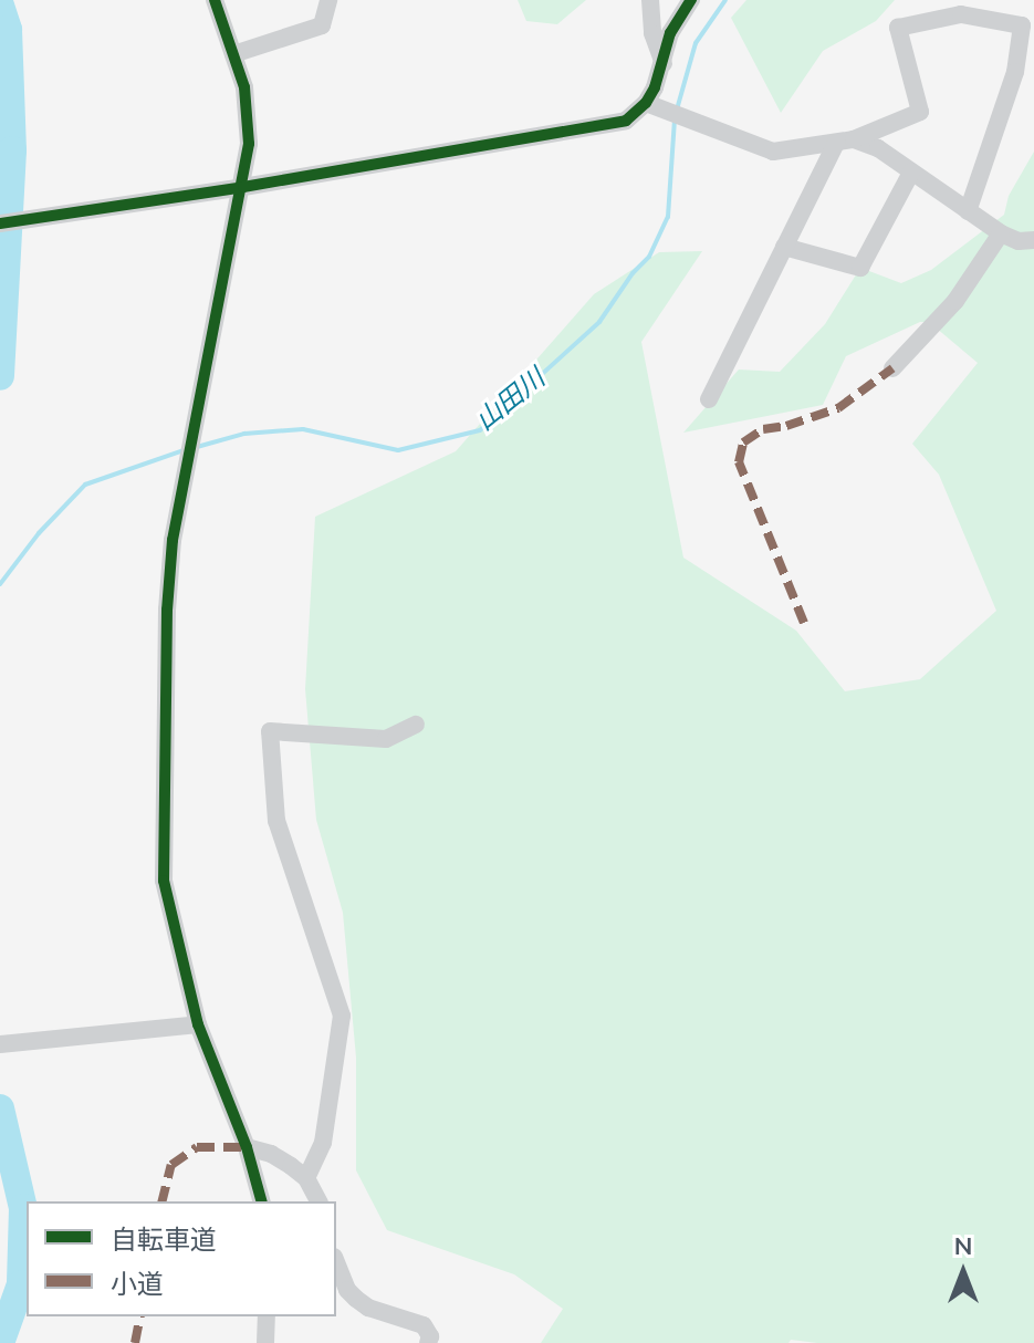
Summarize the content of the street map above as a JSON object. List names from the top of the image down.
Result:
{
  "water": ["山田川"],
  "legend": ["自転車道", "小道"],
  "north": "top"
}
